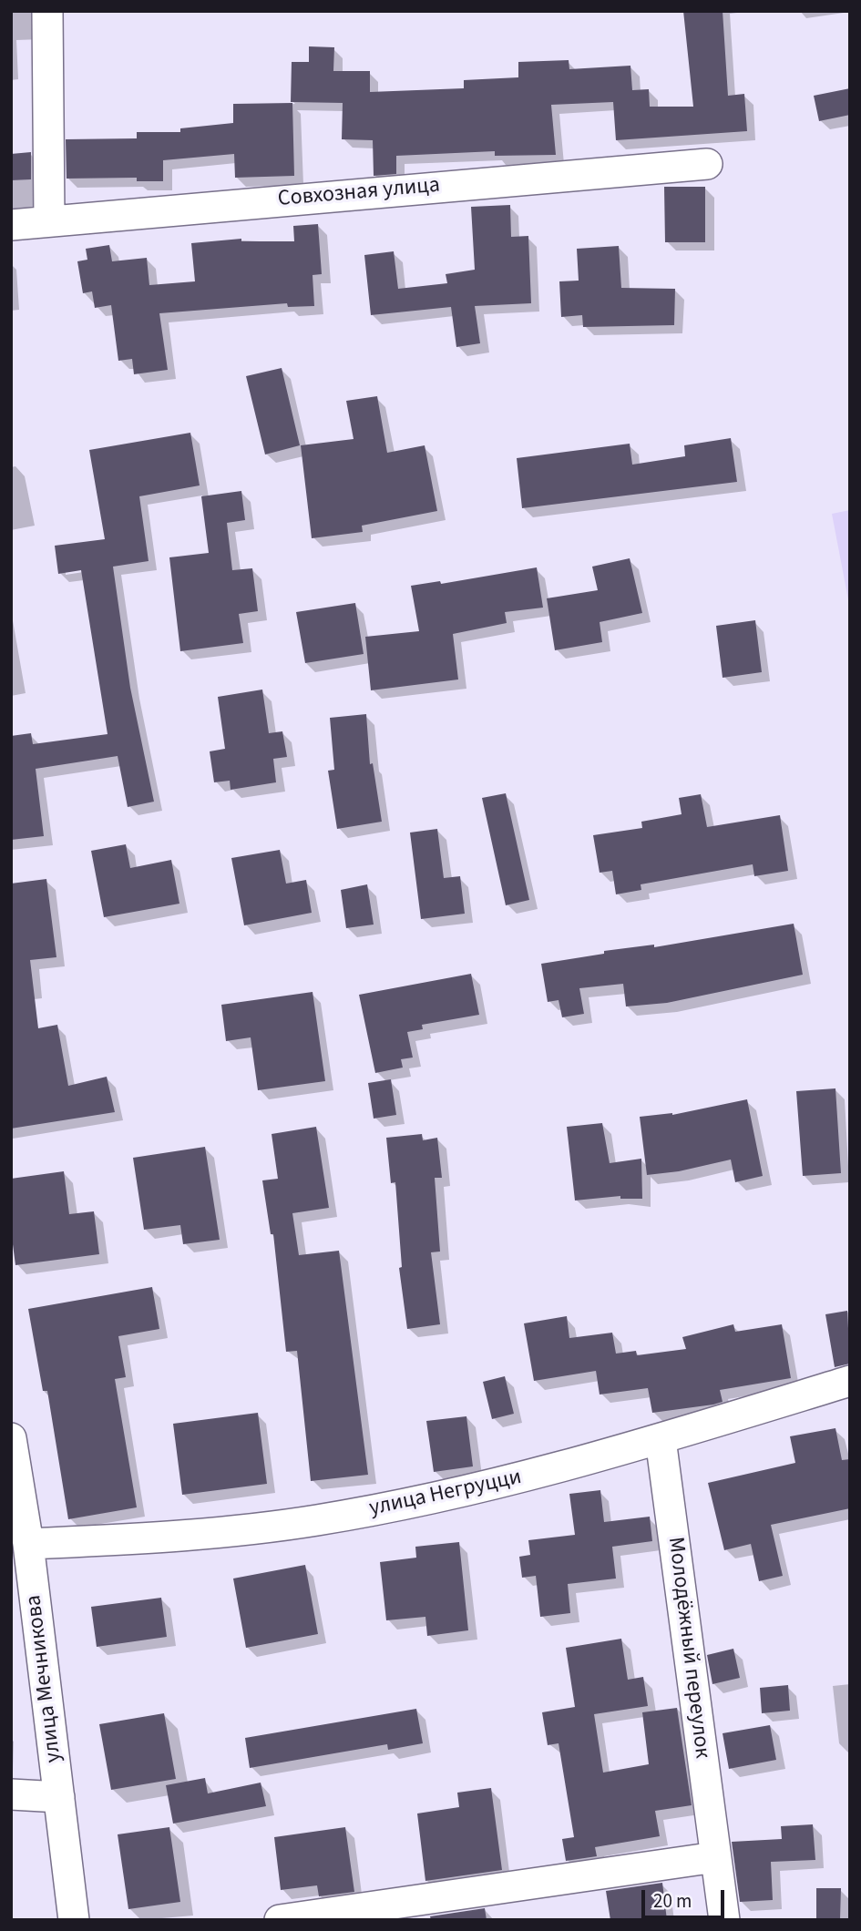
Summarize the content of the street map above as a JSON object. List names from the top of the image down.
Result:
{
  "streets": {
    "street": [
      "Совхозная улица",
      "улица Негруцци",
      "Молодёжный переулок",
      "улица Мечникова"
    ]
  },
  "crossings": [
    ["улица Негруцци", "Молодёжный переулок"],
    ["улица Негруцци", "улица Мечникова"]
  ],
  "scale_bar": "20 m"
}
